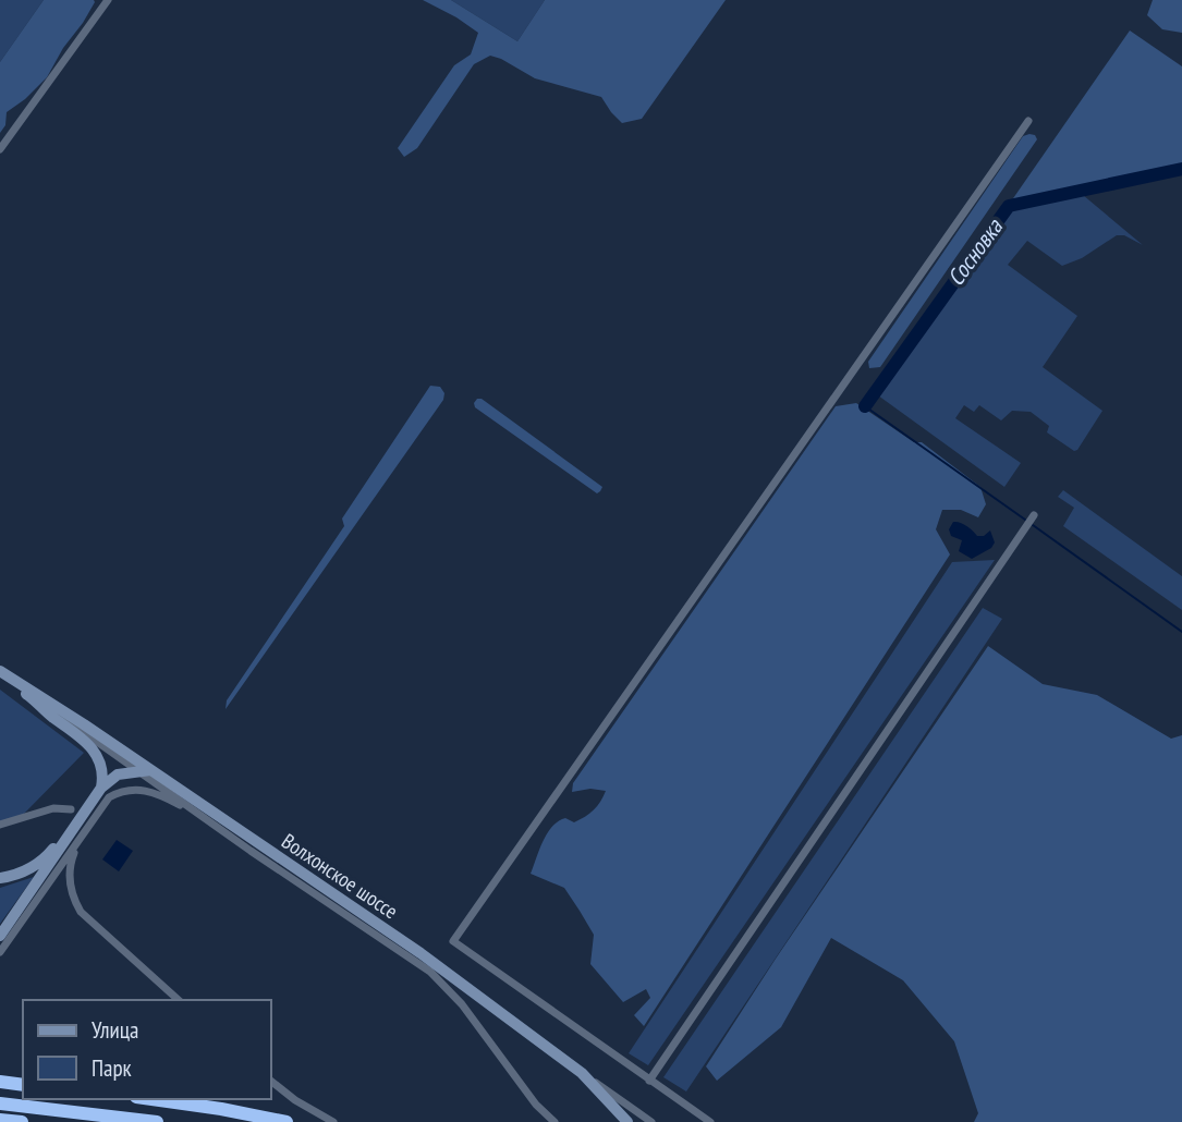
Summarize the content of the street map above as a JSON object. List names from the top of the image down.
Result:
{
  "streets": {
    "main road": ["Волхонское шоссе"]
  },
  "water": ["Сосновка"],
  "legend": ["Улица", "Парк"]
}
